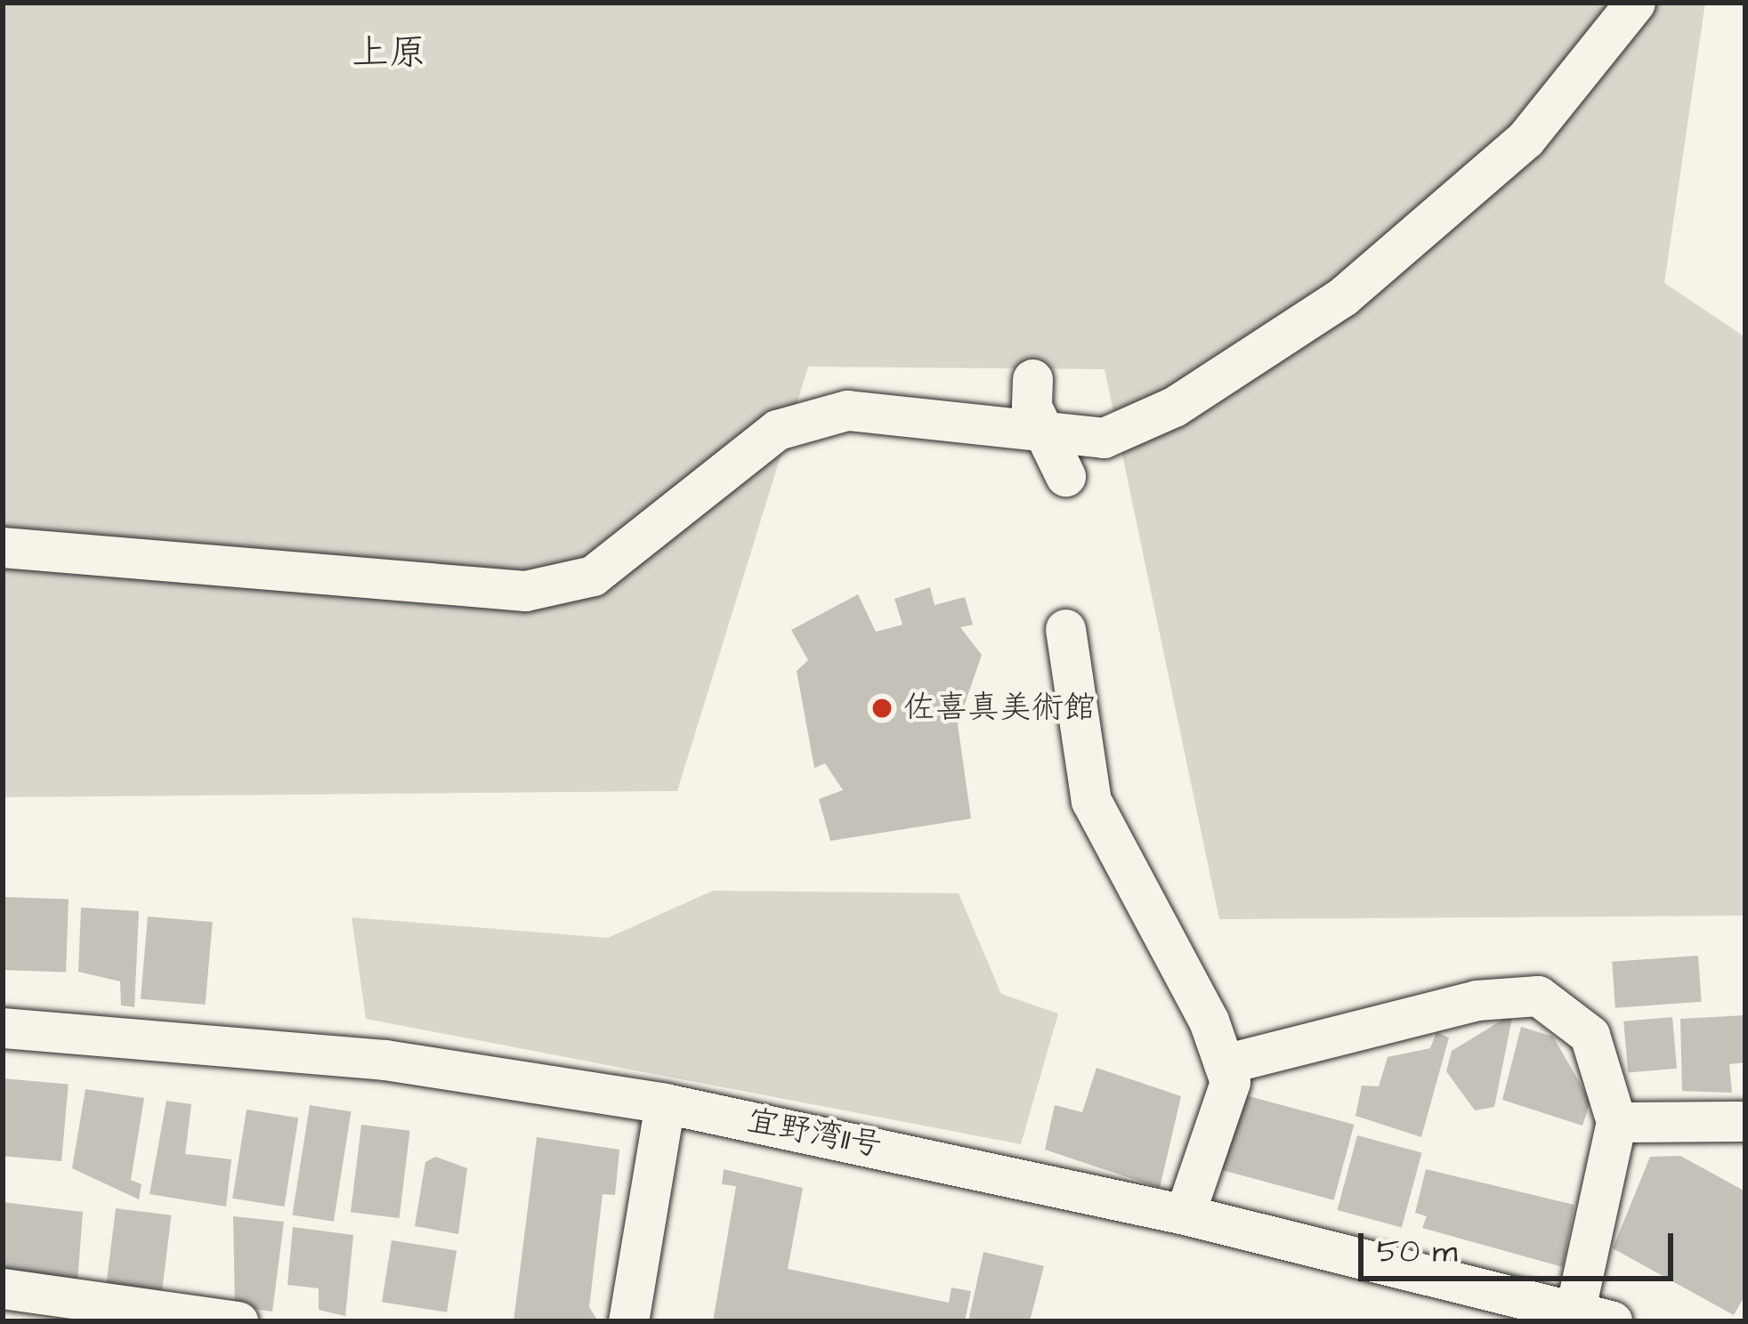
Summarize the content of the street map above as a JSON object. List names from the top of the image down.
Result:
{
  "streets": {
    "street": ["宜野湾11号"]
  },
  "districts": ["上原"],
  "places": ["佐喜真美術館"],
  "scale_bar": "50 m"
}
